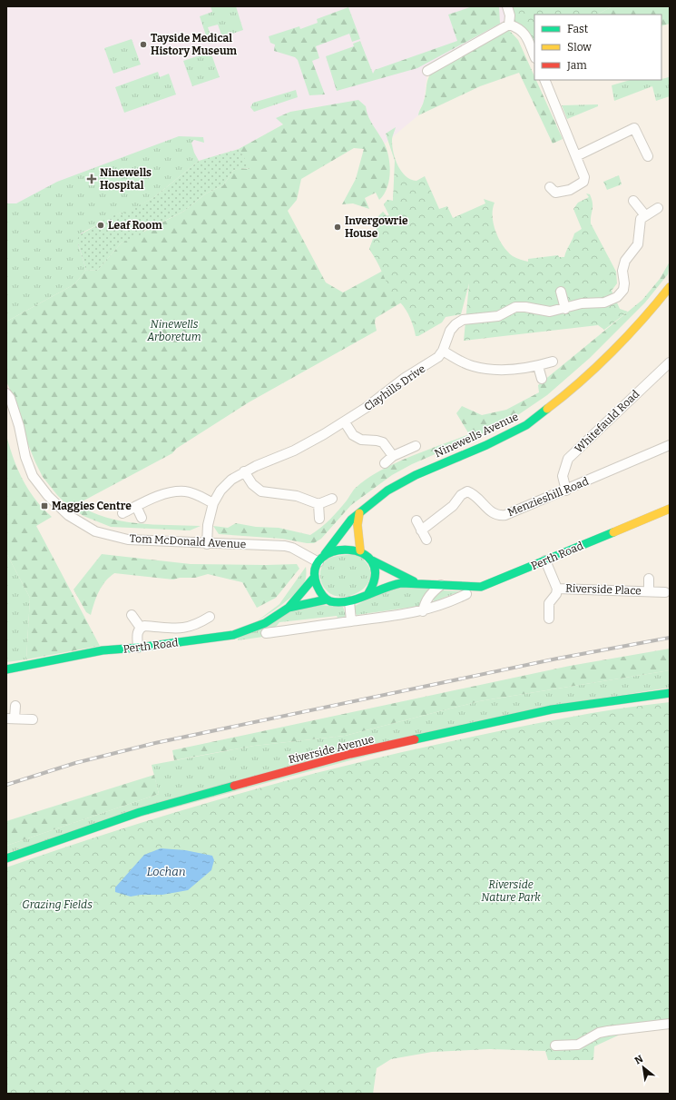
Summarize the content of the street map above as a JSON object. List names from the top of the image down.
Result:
{
  "streets": {
    "street": [
      "Clayhills Drive",
      "Whitefauld Road",
      "Ninewells Avenue",
      "Menzieshill Road",
      "Tom McDonald Avenue",
      "Perth Road",
      "Riverside Place",
      "Riverside Avenue"
    ]
  },
  "crossings": [
    ["Clayhills Drive", "Tom McDonald Avenue"],
    ["Whitefauld Road", "Menzieshill Road"],
    ["Ninewells Avenue", "Tom McDonald Avenue"],
    ["Ninewells Avenue", "Perth Road"],
    ["Tom McDonald Avenue", "Perth Road"],
    ["Perth Road", "Riverside Place"]
  ],
  "water": ["Lochan"],
  "parks": ["Ninewells Arboretum", "Riverside Nature Park", "Grazing Fields"],
  "places": {
    "other": ["Tayside Medical History Museum", "Leaf Room", "Invergowrie House"],
    "health": ["Ninewells Hospital"],
    "transit": ["Maggies Centre"]
  },
  "legend": ["Fast", "Slow", "Jam"],
  "north": "top left"
}
